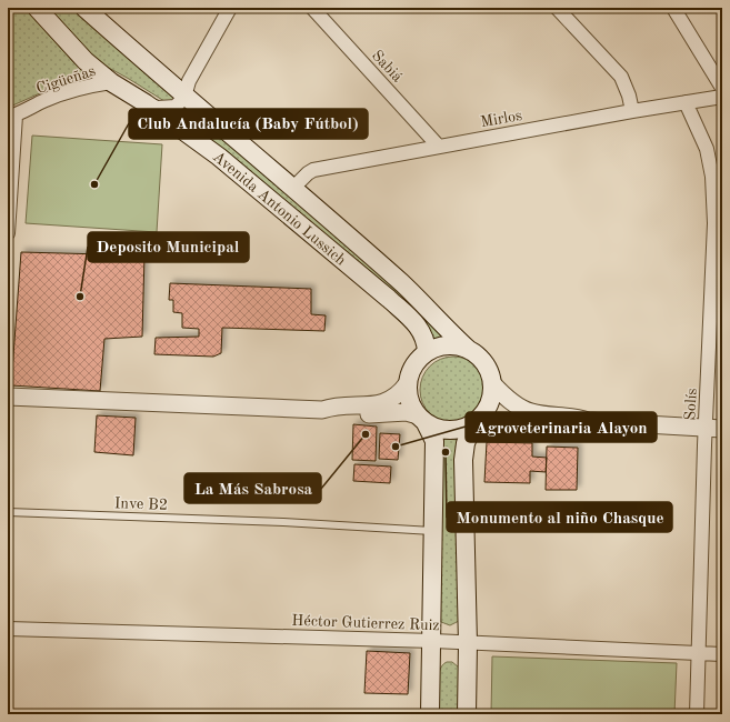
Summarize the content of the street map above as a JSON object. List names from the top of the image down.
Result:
{
  "streets": {
    "main road": ["Avenida Antonio Lussich"],
    "street": [
      "Sabiá",
      "Cigüeñas",
      "Mirlos",
      "Solís",
      "Héctor Gutierrez Ruiz"
    ],
    "lane": ["Inve B2"]
  },
  "crossings": [
    ["Sabiá", "Mirlos"],
    ["Cigüeñas", "Avenida Antonio Lussich"],
    ["Mirlos", "Avenida Antonio Lussich"],
    ["Mirlos", "Solís"],
    ["Solís", "Héctor Gutierrez Ruiz"]
  ],
  "places": [
    "Club Andalucía (Baby Fútbol)",
    "Deposito Municipal",
    "La Más Sabrosa",
    "Agroveterinaria Alayon",
    "Monumento al niño Chasque"
  ]
}
